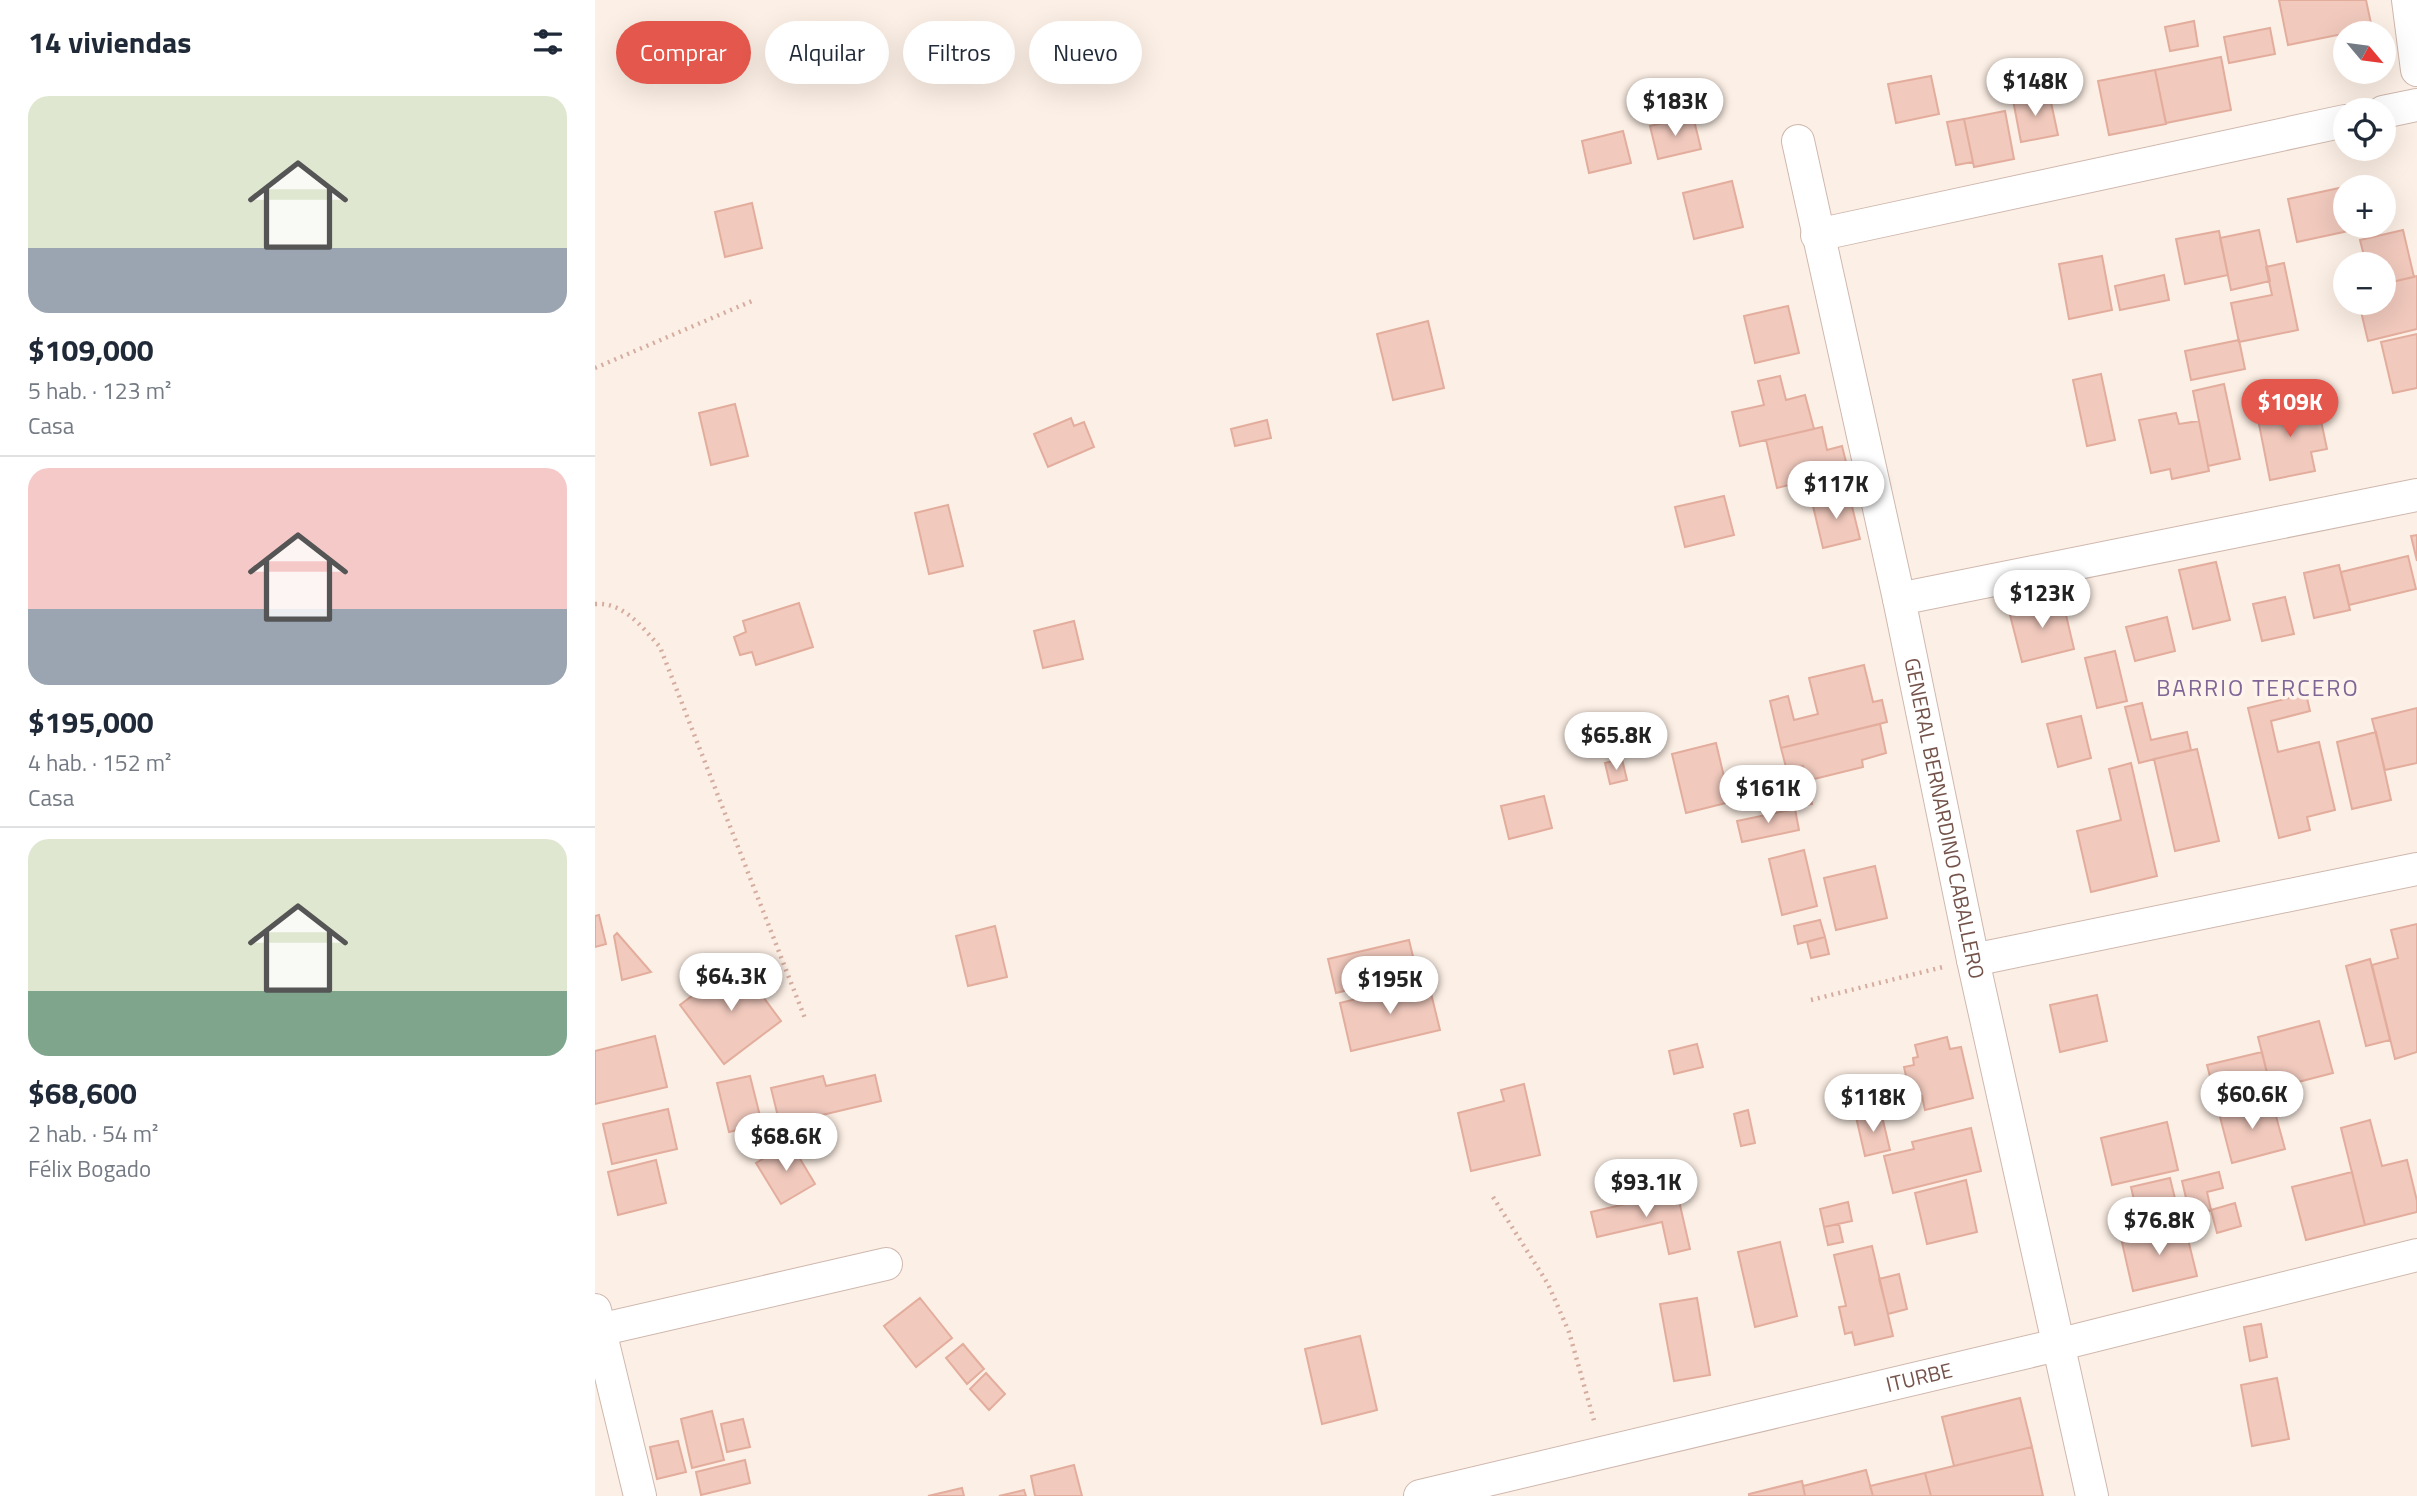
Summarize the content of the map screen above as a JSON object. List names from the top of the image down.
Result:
{
  "streets": {
    "street": ["GENERAL BERNARDINO CABALLERO", "ITURBE"]
  },
  "crossings": [
    ["GENERAL BERNARDINO CABALLERO", "ITURBE"]
  ],
  "districts": ["BARRIO TERCERO"],
  "north": "bottom right",
  "page": {
    "heading": "14 viviendas",
    "map_buttons": ["+", "−"],
    "chip": [
      "Comprar",
      "Alquilar",
      "Filtros",
      "Nuevo"
    ],
    "price": [
      "$148K",
      "$183K",
      "$109K",
      "$117K",
      "$123K",
      "$65.8K",
      "$161K",
      "$64.3K",
      "$195K",
      "$60.6K",
      "$118K",
      "$68.6K",
      "$93.1K",
      "$76.8K"
    ],
    "list": [
      {
        "name": "$109,000",
        "note": "5 hab. · 123 m² · Casa"
      },
      {
        "name": "$195,000",
        "note": "4 hab. · 152 m² · Casa"
      },
      {
        "name": "$68,600",
        "note": "2 hab. · 54 m² · Félix Bogado"
      }
    ]
  }
}
